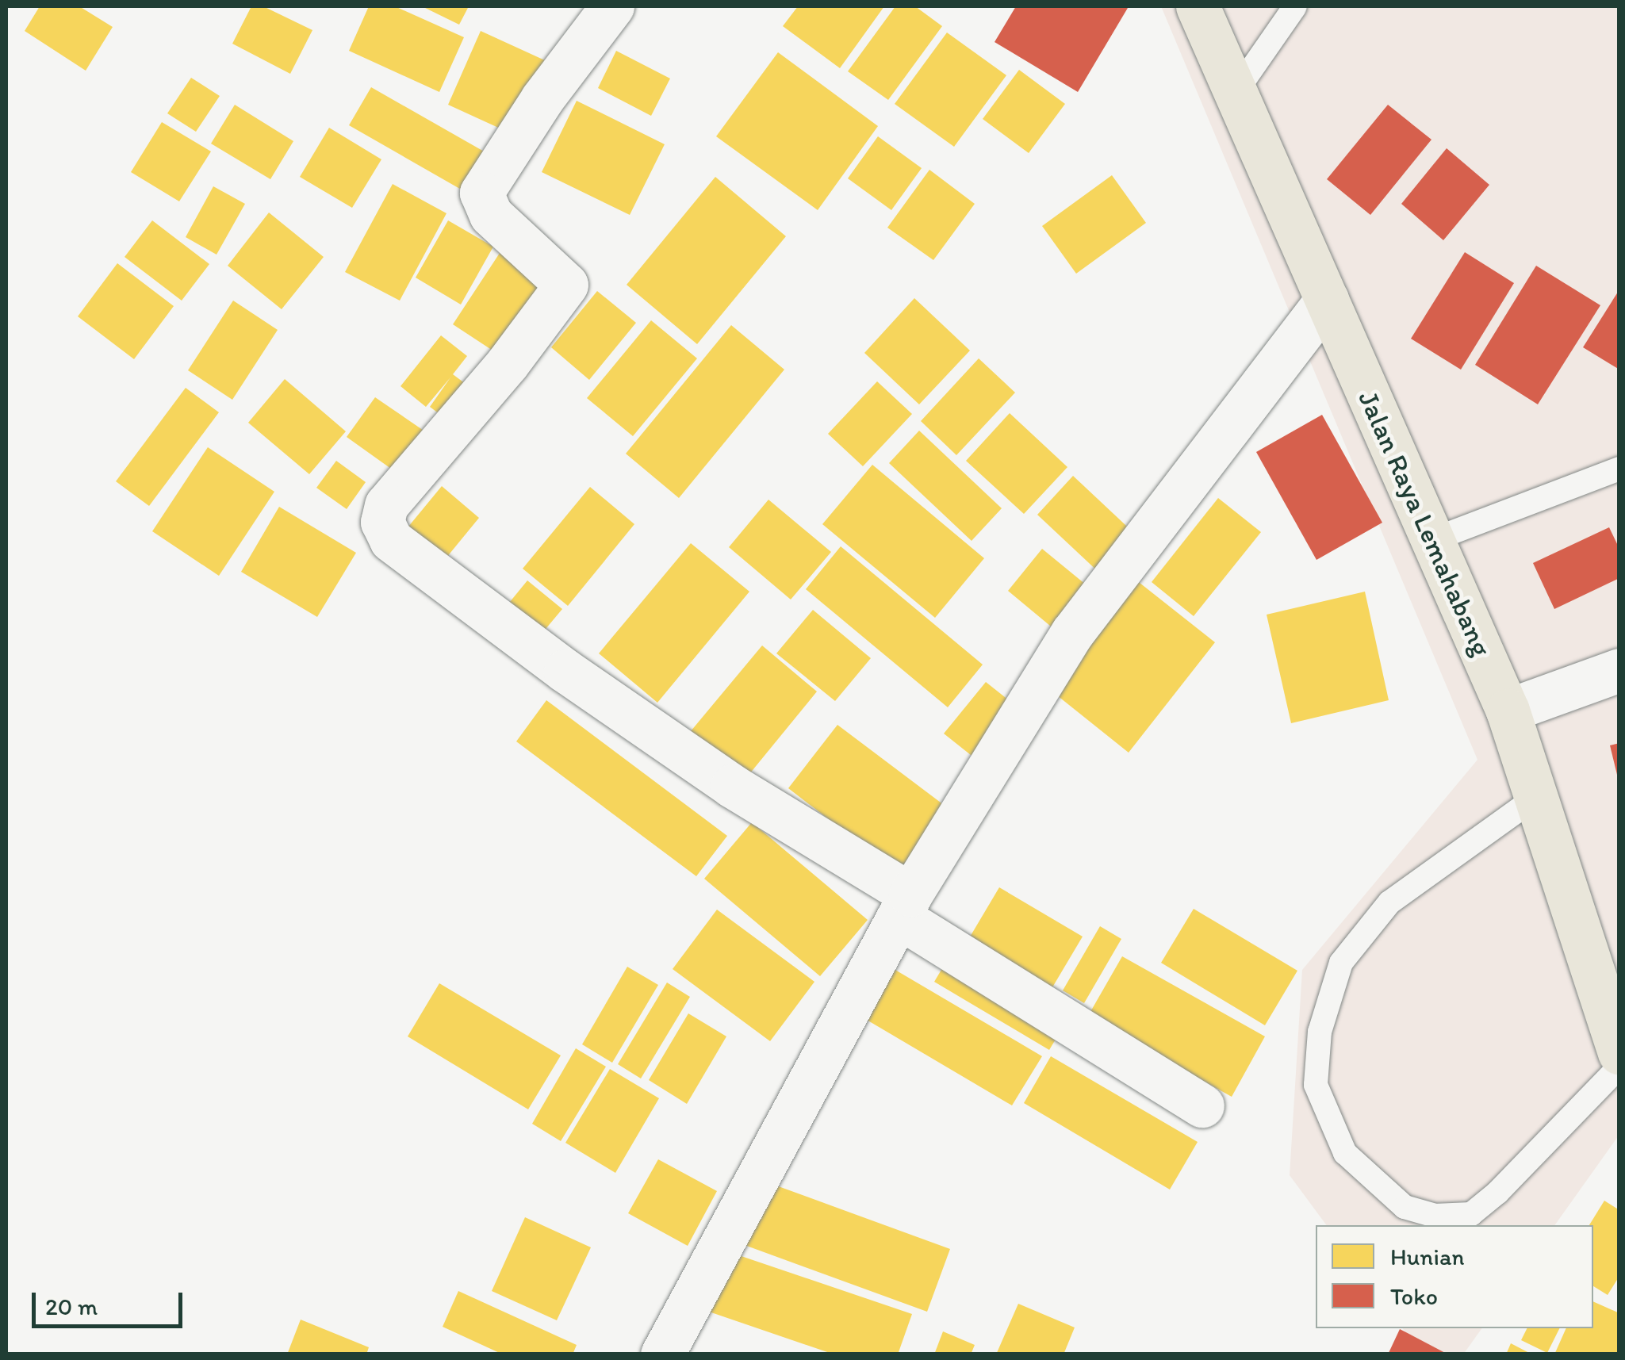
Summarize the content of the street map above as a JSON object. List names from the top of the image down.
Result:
{
  "streets": {
    "main road": ["Jalan Raya Lemahabang"]
  },
  "legend": ["Hunian", "Toko"],
  "scale_bar": "20 m"
}
